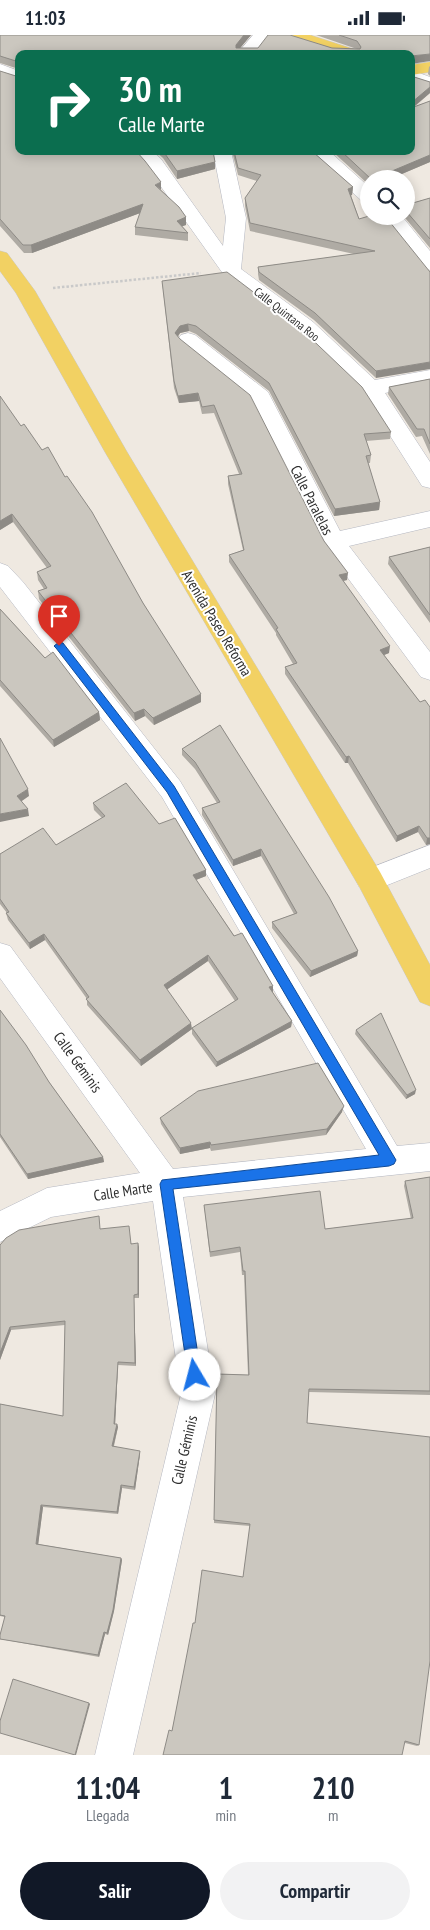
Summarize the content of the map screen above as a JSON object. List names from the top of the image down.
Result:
{
  "streets": {
    "main road": ["Avenida Paseo Reforma"],
    "street": [
      "Calle Quintana Roo",
      "Calle Paralelas",
      "Calle Géminis",
      "Calle Marte"
    ]
  },
  "crossings": [
    ["Calle Géminis", "Calle Marte"]
  ],
  "page": {
    "status": "11:03",
    "turn": ["30 m", "Calle Marte"],
    "eta": [
      "11:04",
      "Llegada",
      "1",
      "min",
      "210",
      "m"
    ],
    "buttons": ["Salir", "Compartir"]
  }
}
